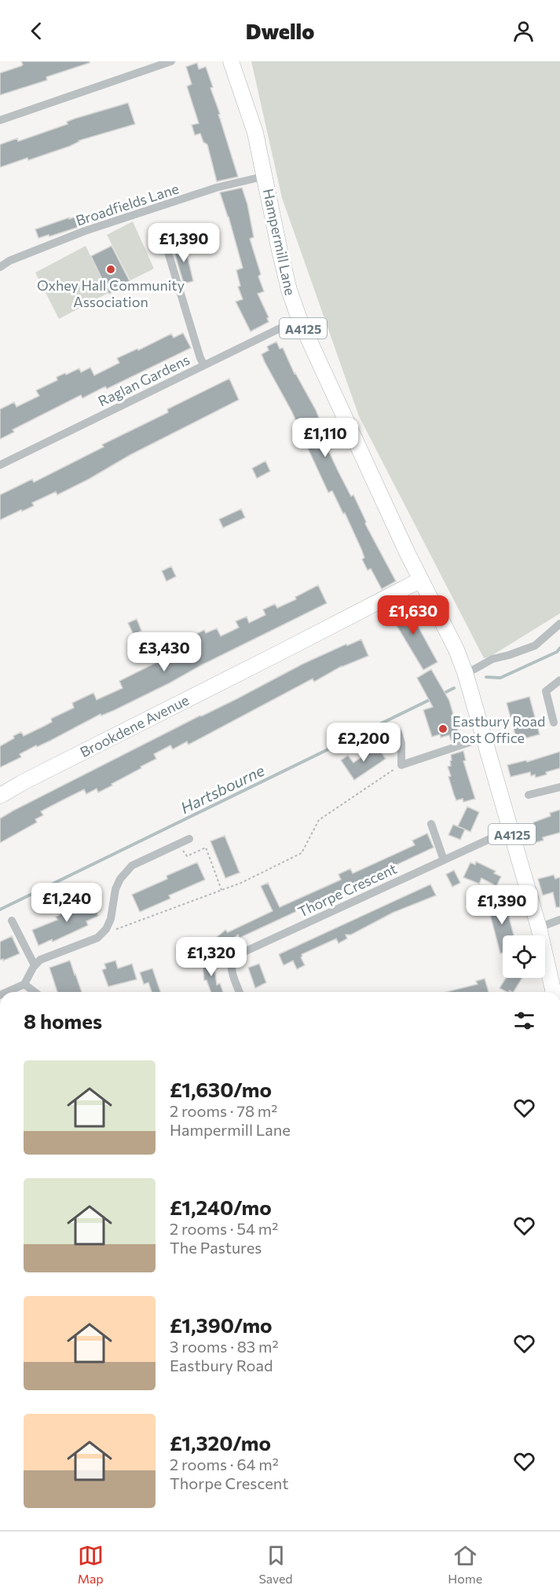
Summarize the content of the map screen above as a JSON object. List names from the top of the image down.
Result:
{
  "streets": {
    "main road": ["Hampermill Lane", "A4125", "Brookdene Avenue"],
    "street": ["Broadfields Lane", "Raglan Gardens", "Thorpe Crescent"]
  },
  "crossings": [
    ["Broadfields Lane", "Hampermill Lane"],
    ["Hampermill Lane", "A4125"],
    ["Hampermill Lane", "Raglan Gardens"],
    ["Hampermill Lane", "Brookdene Avenue"],
    ["A4125", "Thorpe Crescent"]
  ],
  "water": ["Hartsbourne"],
  "places": ["Oxhey Hall Community Association", "Eastbury Road Post Office"],
  "page": {
    "header": "Dwello",
    "price": [
      "£1,390",
      "£1,110",
      "£1,630",
      "£3,430",
      "£2,200",
      "£1,240",
      "£1,390",
      "£1,320"
    ],
    "heading": "8 homes",
    "list": [
      {
        "name": "£1,630/mo",
        "note": "2 rooms · 78 m² · Hampermill Lane"
      },
      {
        "name": "£1,240/mo",
        "note": "2 rooms · 54 m² · The Pastures"
      },
      {
        "name": "£1,390/mo",
        "note": "3 rooms · 83 m² · Eastbury Road"
      },
      {
        "name": "£1,320/mo",
        "note": "2 rooms · 64 m² · Thorpe Crescent"
      }
    ],
    "tabs": ["Map", "Saved", "Home"]
  }
}
